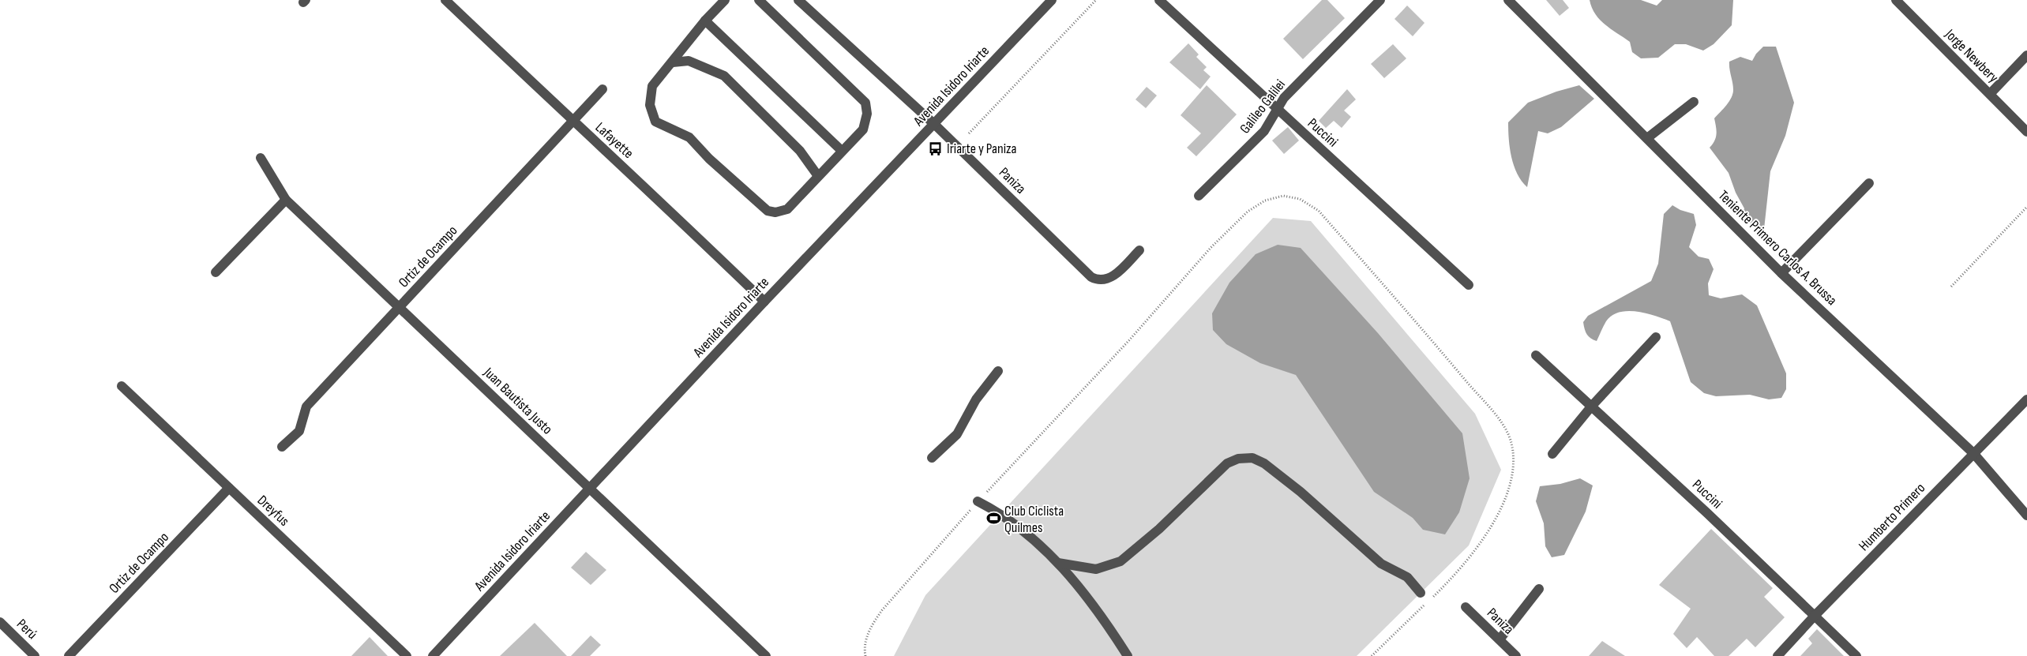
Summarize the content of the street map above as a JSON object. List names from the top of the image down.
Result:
{
  "streets": {
    "street": [
      "Jorge Newbery",
      "Avenida Isidoro Iriarte",
      "Galileo Galilei",
      "Puccini",
      "Lafayette",
      "Paniza",
      "Teniente Primero Carlos A. Brussa",
      "Ortiz de Ocampo",
      "Juan Bautista Justo",
      "Dreyfus",
      "Humberto Primero",
      "Perú"
    ]
  },
  "crossings": [
    ["Avenida Isidoro Iriarte", "Lafayette"],
    ["Avenida Isidoro Iriarte", "Paniza"],
    ["Avenida Isidoro Iriarte", "Juan Bautista Justo"],
    ["Galileo Galilei", "Puccini"],
    ["Puccini", "Humberto Primero"],
    ["Lafayette", "Ortiz de Ocampo"],
    ["Teniente Primero Carlos A. Brussa", "Humberto Primero"],
    ["Ortiz de Ocampo", "Juan Bautista Justo"],
    ["Ortiz de Ocampo", "Dreyfus"]
  ],
  "places": {
    "bus stop": ["Iriarte y Paniza"],
    "sports": ["Club Ciclista Quilmes"]
  }
}
